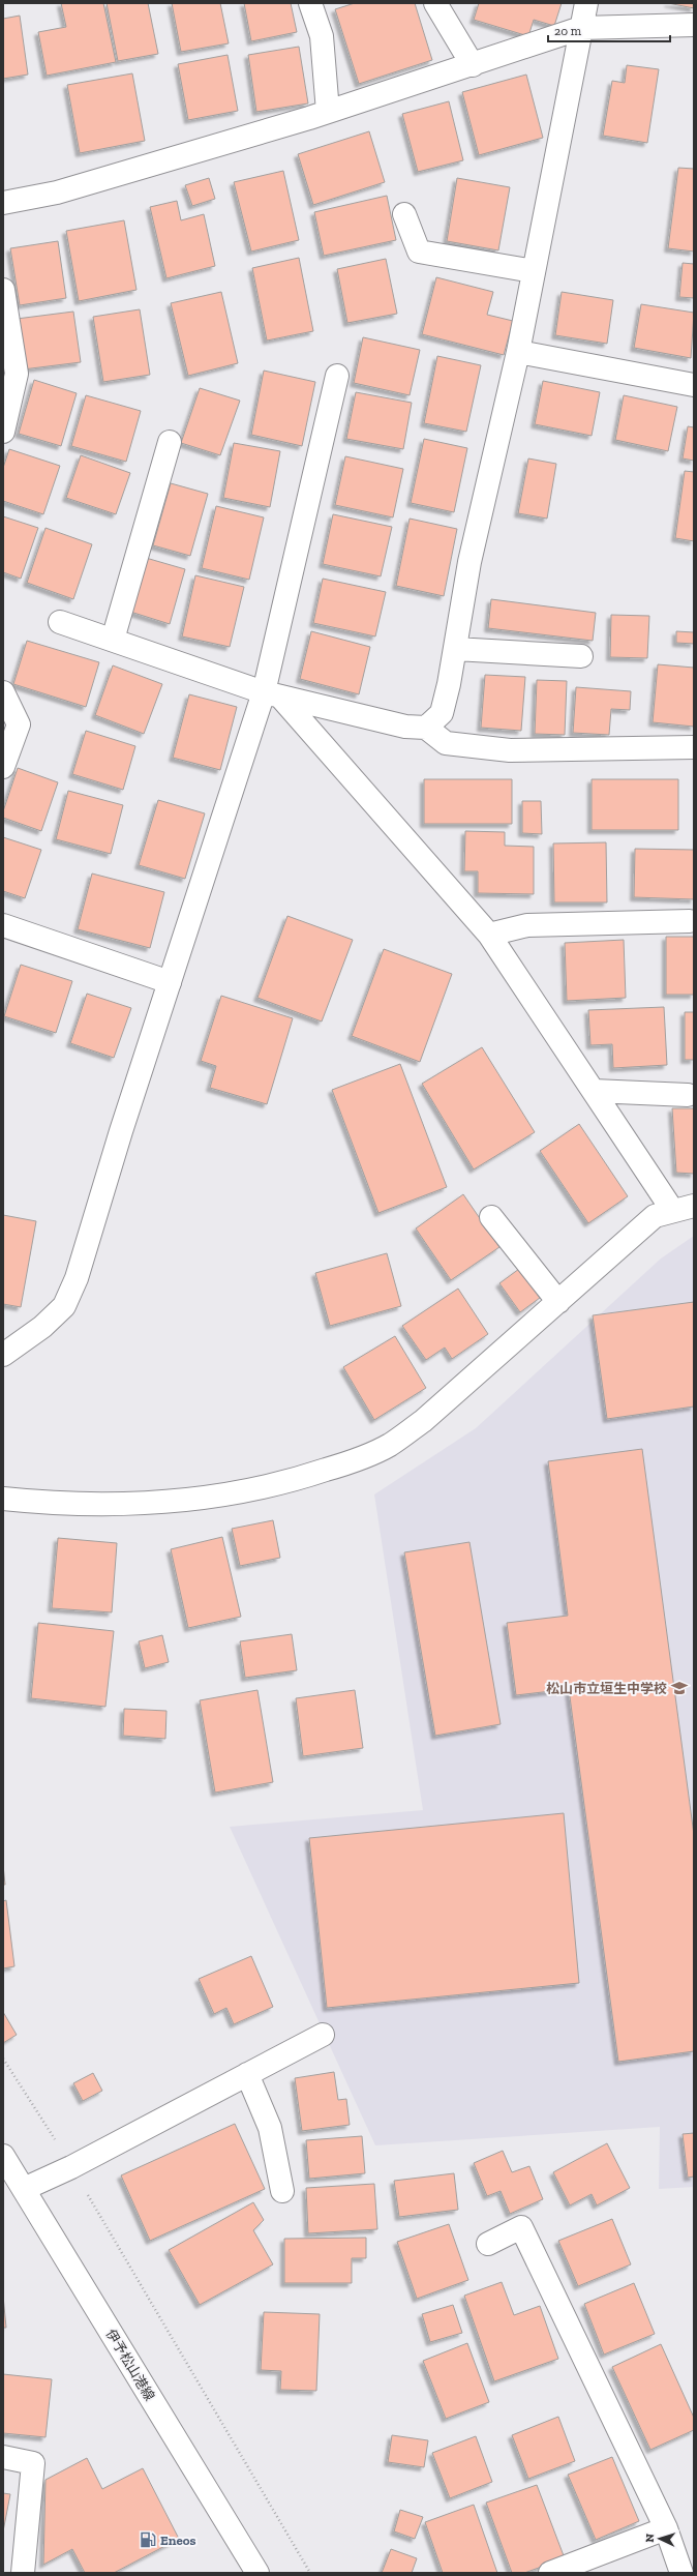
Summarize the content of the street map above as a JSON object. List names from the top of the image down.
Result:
{
  "streets": {
    "street": ["伊予松山港線"]
  },
  "places": {
    "school or university": ["松山市立垣生中学校"],
    "fuel station": ["Eneos"]
  },
  "scale_bar": "20 m",
  "north": "left"
}
